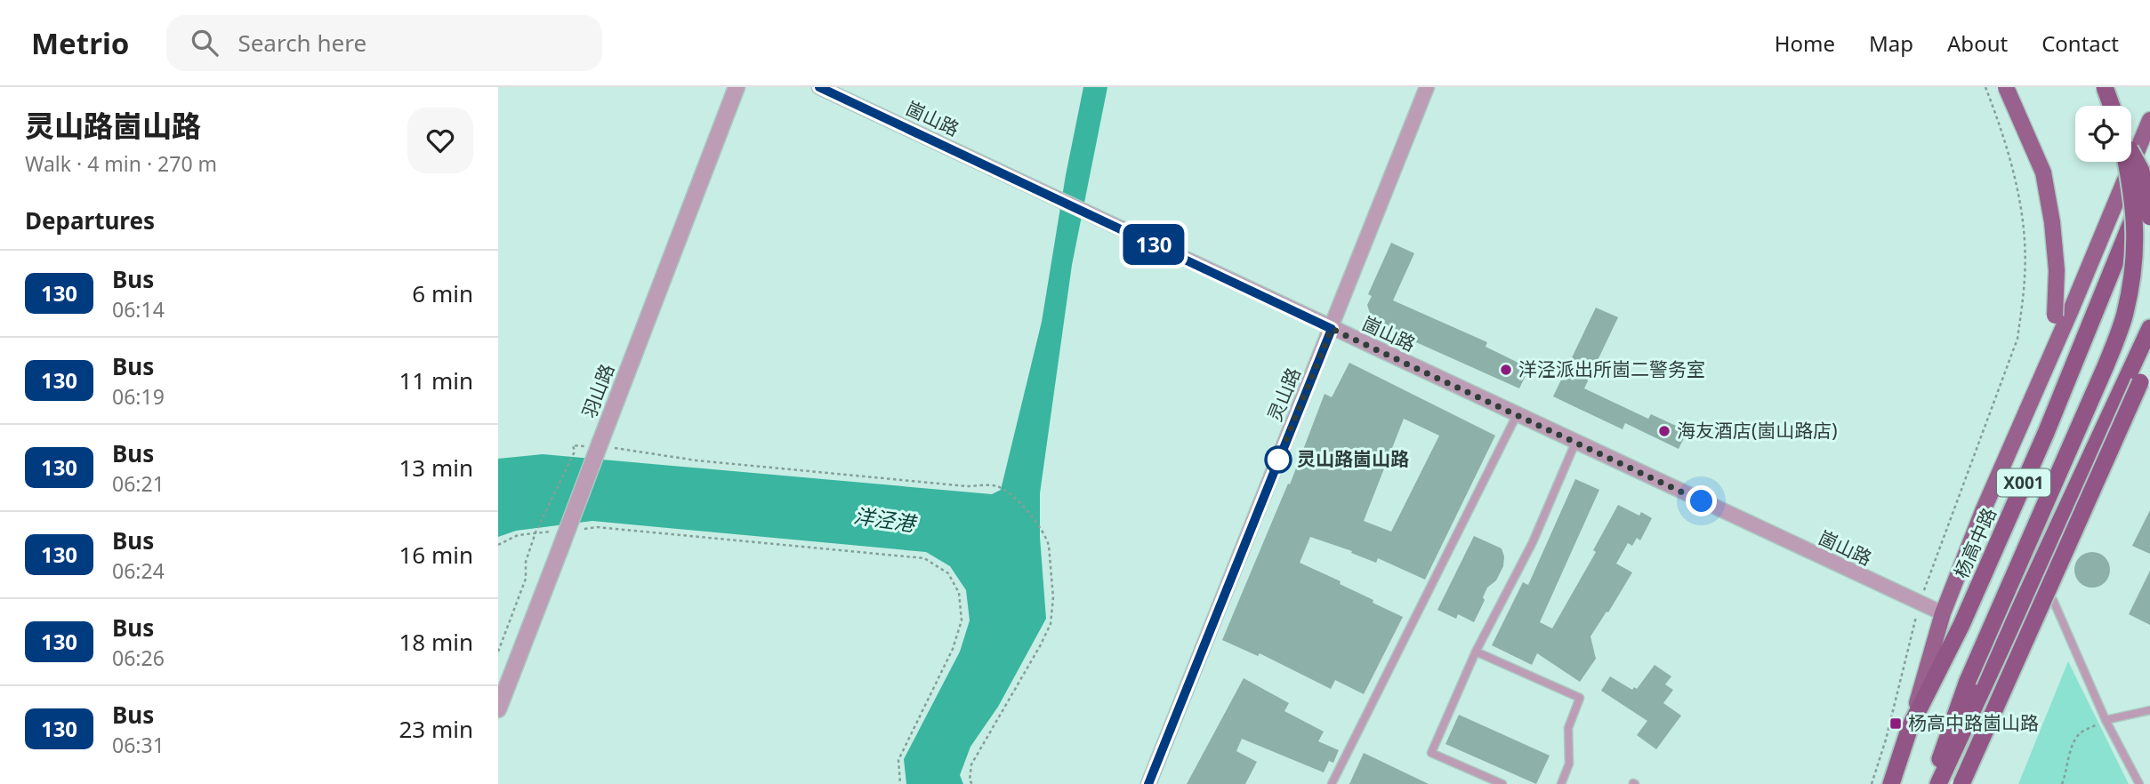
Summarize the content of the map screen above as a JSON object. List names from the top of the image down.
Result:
{
  "streets": {
    "highway": ["X001", "杨高中路"],
    "street": ["崮山路", "羽山路", "灵山路"]
  },
  "crossings": [
    ["崮山路", "灵山路"],
    ["崮山路", "X001"]
  ],
  "water": ["洋泾港"],
  "places": {
    "other": ["洋泾派出所崮二警务室", "海友酒店(崮山路店)", "灵山路崮山路"],
    "transit": ["杨高中路崮山路"]
  },
  "lines": ["bus line 130"],
  "page": {
    "header": "Metrio",
    "search": "Search here",
    "nav": [
      "Home",
      "Map",
      "About",
      "Contact"
    ],
    "heading": [
      ["灵山路崮山路", "Walk · 4 min · 270 m"],
      "Departures"
    ],
    "on_map": "130",
    "list": [
      {
        "mark": "130",
        "name": "Bus",
        "note": "06:14",
        "value": "6 min"
      },
      {
        "mark": "130",
        "name": "Bus",
        "note": "06:19",
        "value": "11 min"
      },
      {
        "mark": "130",
        "name": "Bus",
        "note": "06:21",
        "value": "13 min"
      },
      {
        "mark": "130",
        "name": "Bus",
        "note": "06:24",
        "value": "16 min"
      },
      {
        "mark": "130",
        "name": "Bus",
        "note": "06:26",
        "value": "18 min"
      },
      {
        "mark": "130",
        "name": "Bus",
        "note": "06:31",
        "value": "23 min"
      }
    ]
  }
}
